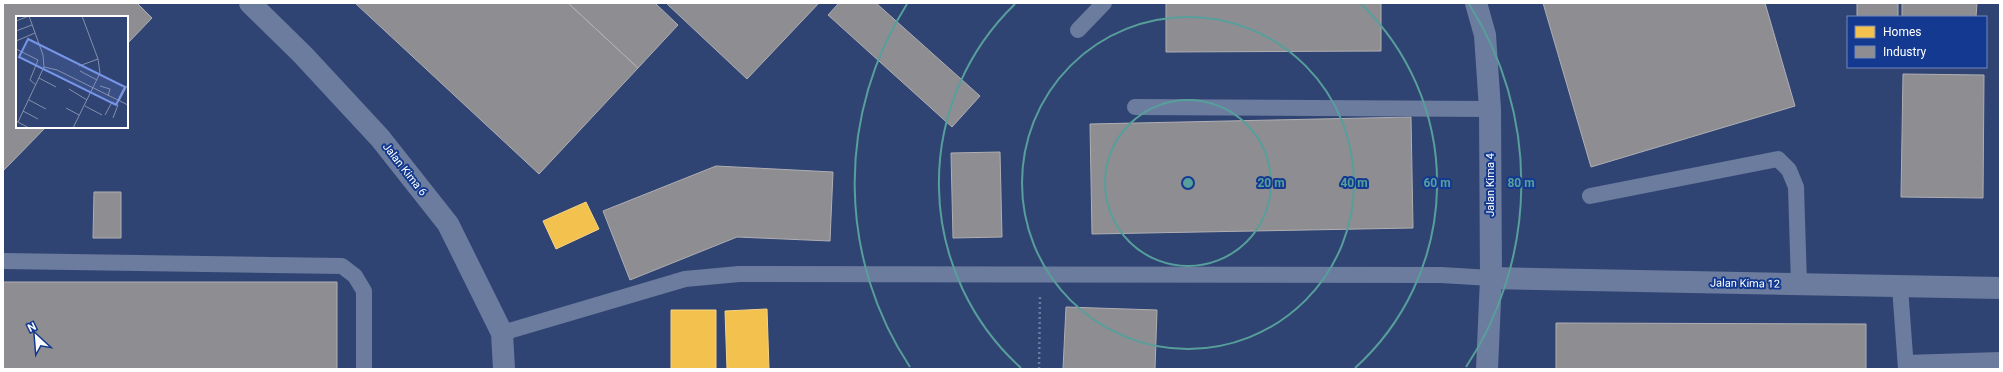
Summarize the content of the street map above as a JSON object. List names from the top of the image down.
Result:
{
  "streets": {
    "street": ["Jalan Kima 6", "Jalan Kima 4", "Jalan Kima 12"]
  },
  "crossings": [
    ["Jalan Kima 4", "Jalan Kima 12"]
  ],
  "legend": ["Homes", "Industry"],
  "north": "top left",
  "rings": [
    "20 m",
    "40 m",
    "60 m",
    "80 m"
  ]
}
